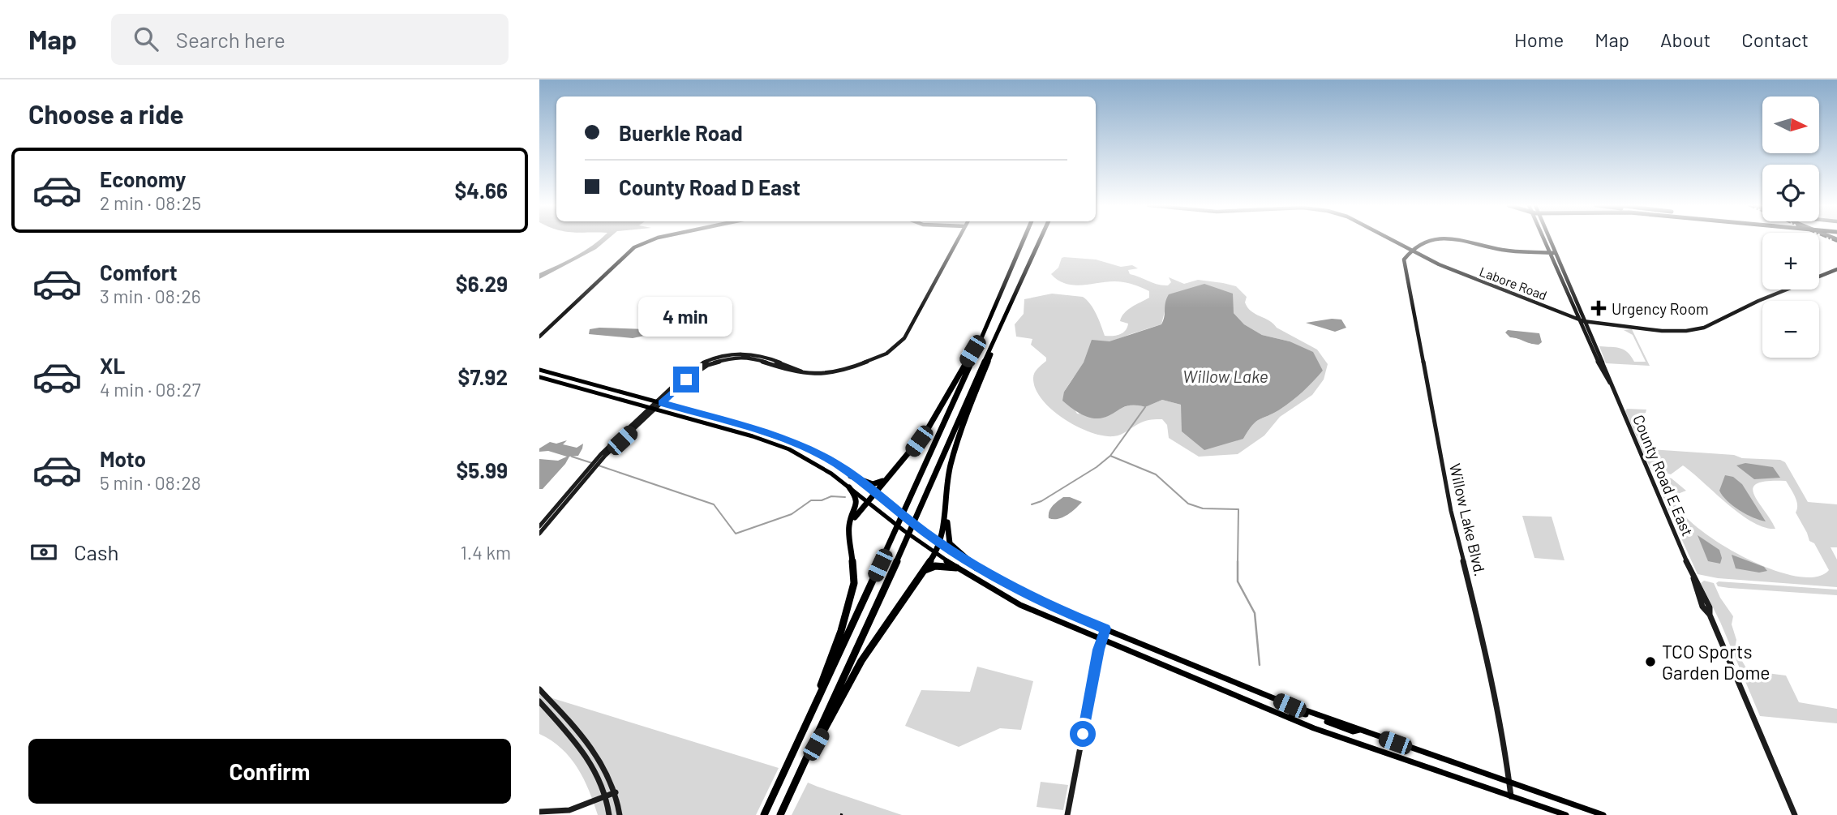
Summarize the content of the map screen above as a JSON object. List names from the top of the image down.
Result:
{
  "streets": {
    "street": ["Labore Road", "County Road E East", "Willow Lake Blvd."]
  },
  "crossings": [
    ["Labore Road", "County Road E East"],
    ["Labore Road", "Willow Lake Blvd."]
  ],
  "water": ["Willow Lake"],
  "places": {
    "health": ["Urgency Room"],
    "other": ["TCO Sports Garden Dome"]
  },
  "north": "right",
  "page": {
    "header": "Map",
    "search": "Search here",
    "nav": [
      "Home",
      "Map",
      "About",
      "Contact"
    ],
    "heading": "Choose a ride",
    "map_buttons": ["+", "−"],
    "banner": ["Buerkle Road", "County Road D East"],
    "list": [
      {
        "name": "Economy",
        "note": "2 min · 08:25",
        "value": "$4.66"
      },
      {
        "name": "Comfort",
        "note": "3 min · 08:26",
        "value": "$6.29"
      },
      {
        "name": "XL",
        "note": "4 min · 08:27",
        "value": "$7.92"
      },
      {
        "name": "Moto",
        "note": "5 min · 08:28",
        "value": "$5.99"
      }
    ],
    "bubble": "4 min",
    "pay": ["Cash", "1.4 km"],
    "buttons": "Confirm"
  }
}
